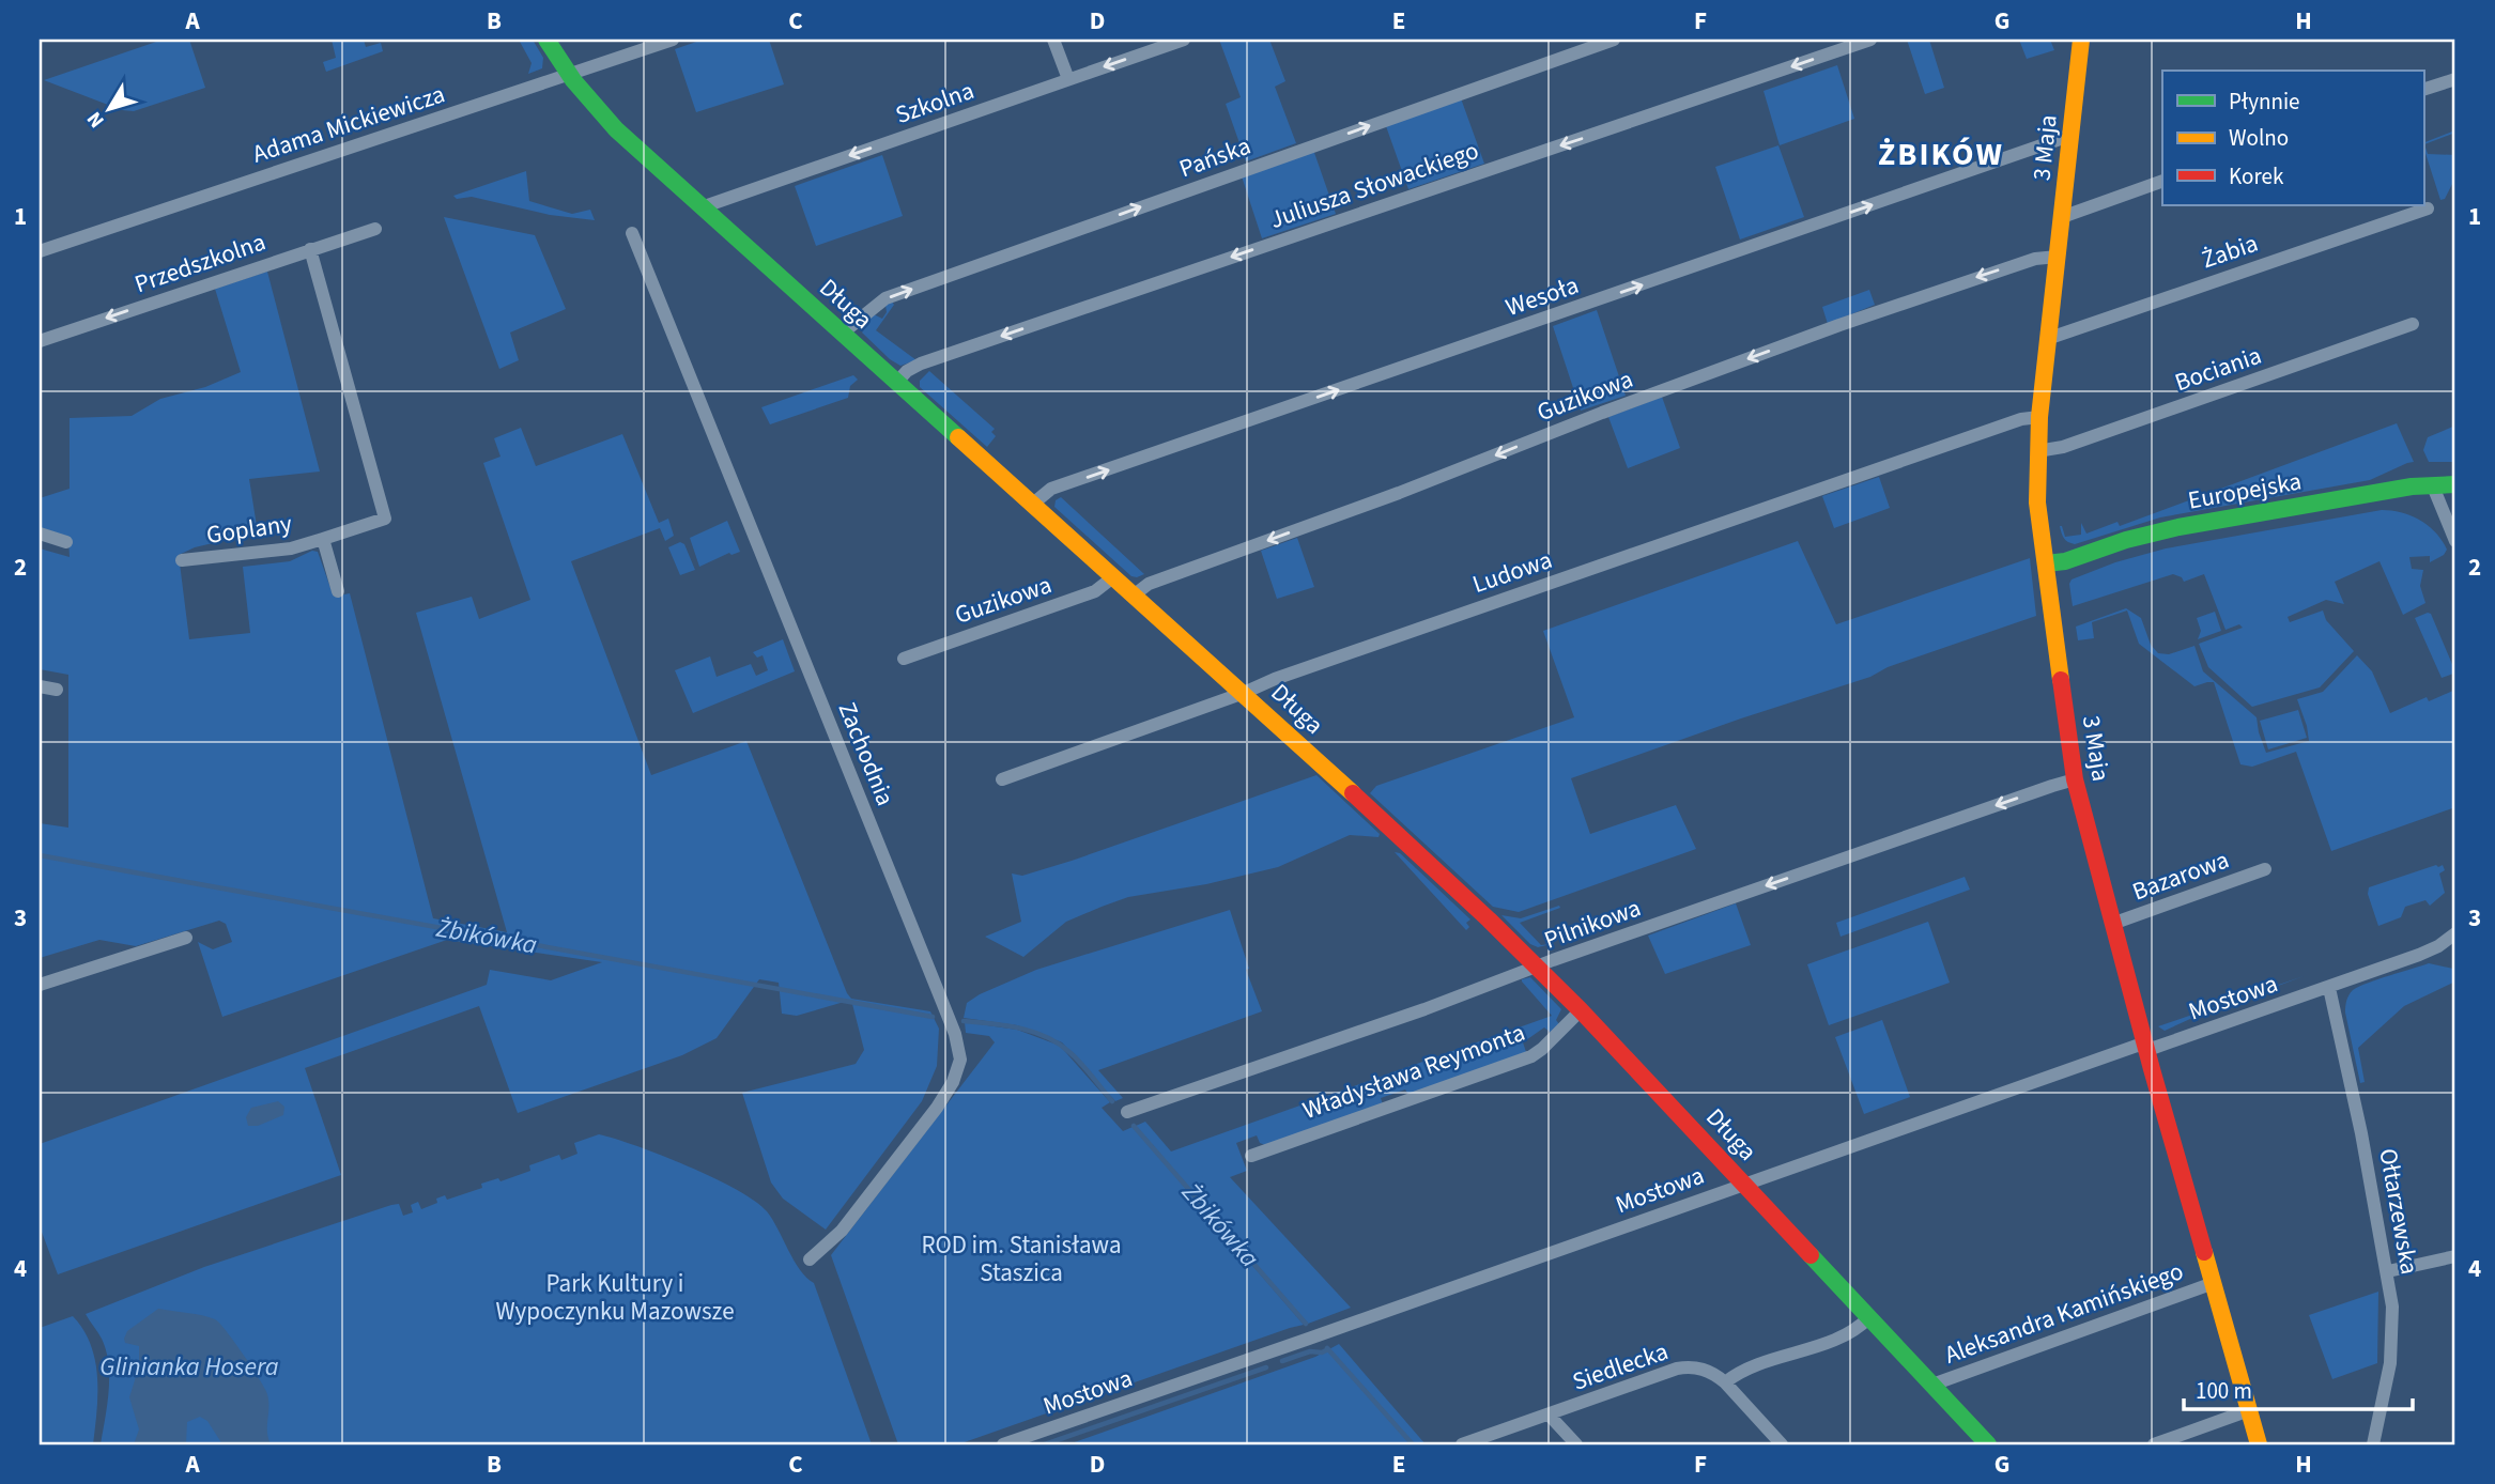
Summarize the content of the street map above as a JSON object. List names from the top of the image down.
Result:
{
  "streets": {
    "street": [
      "Szkolna",
      "Adama Mickiewicza",
      "3 Maja",
      "Pańska",
      "Juliusza Słowackiego",
      "Żabia",
      "Przedszkolna",
      "Wesoła",
      "Długa",
      "Bociania",
      "Guzikowa",
      "Europejska",
      "Goplany",
      "Ludowa",
      "Zachodnia",
      "Bazarowa",
      "Pilnikowa",
      "Mostowa",
      "Władysława Reymonta",
      "Ołtarzewska",
      "Aleksandra Kamińskiego",
      "Siedlecka"
    ]
  },
  "crossings": [
    ["Szkolna", "Długa"],
    ["Adama Mickiewicza", "Długa"],
    ["3 Maja", "Żabia"],
    ["3 Maja", "Wesoła"],
    ["3 Maja", "Bociania"],
    ["3 Maja", "Guzikowa"],
    ["3 Maja", "Europejska"],
    ["3 Maja", "Ludowa"],
    ["3 Maja", "Bazarowa"],
    ["3 Maja", "Pilnikowa"],
    ["3 Maja", "Mostowa"],
    ["3 Maja", "Aleksandra Kamińskiego"],
    ["Pańska", "Długa"],
    ["Juliusza Słowackiego", "Długa"],
    ["Wesoła", "Długa"],
    ["Długa", "Guzikowa"],
    ["Długa", "Ludowa"],
    ["Długa", "Pilnikowa"],
    ["Długa", "Mostowa"],
    ["Długa", "Władysława Reymonta"],
    ["Długa", "Aleksandra Kamińskiego"],
    ["Mostowa", "Ołtarzewska"]
  ],
  "one_way": [
    "Szkolna",
    "Pańska",
    "Juliusza Słowackiego",
    "Przedszkolna",
    "Wesoła",
    "Guzikowa",
    "Pilnikowa"
  ],
  "districts": ["ŻBIKÓW"],
  "water": ["Żbikówka", "Glinianka Hosera"],
  "parks": ["ROD im. Stanisława Staszica", "Park Kultury i Wypoczynku Mazowsze"],
  "legend": ["Płynnie", "Wolno", "Korek"],
  "scale_bar": "100 m",
  "north": "bottom left",
  "grid": {
    "columns": [
      "A",
      "B",
      "C",
      "D",
      "E",
      "F",
      "G",
      "H"
    ],
    "rows": [
      "1",
      "2",
      "3",
      "4"
    ]
  }
}
